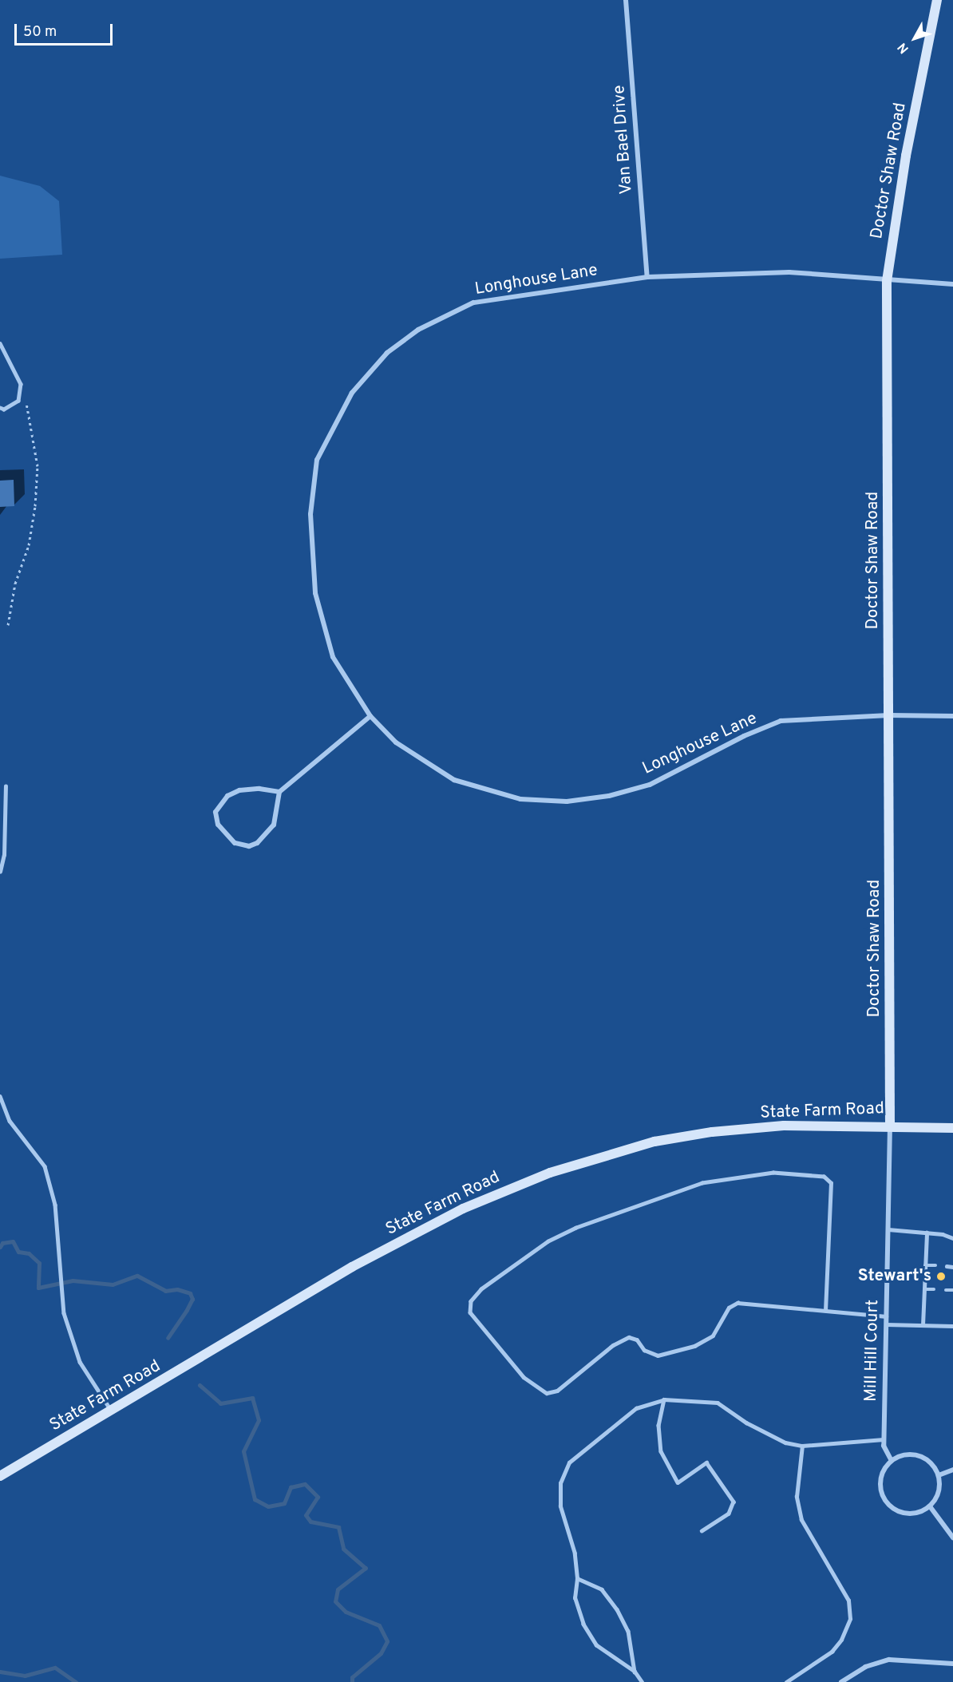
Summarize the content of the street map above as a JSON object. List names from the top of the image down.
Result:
{
  "streets": {
    "street": [
      "Van Bael Drive",
      "Doctor Shaw Road",
      "Longhouse Lane",
      "State Farm Road",
      "Mill Hill Court"
    ]
  },
  "crossings": [
    ["Van Bael Drive", "Longhouse Lane"],
    ["Doctor Shaw Road", "Longhouse Lane"],
    ["Doctor Shaw Road", "State Farm Road"],
    ["Doctor Shaw Road", "Mill Hill Court"],
    ["State Farm Road", "Mill Hill Court"]
  ],
  "places": ["Stewart's"],
  "scale_bar": "50 m",
  "north": "bottom left"
}
